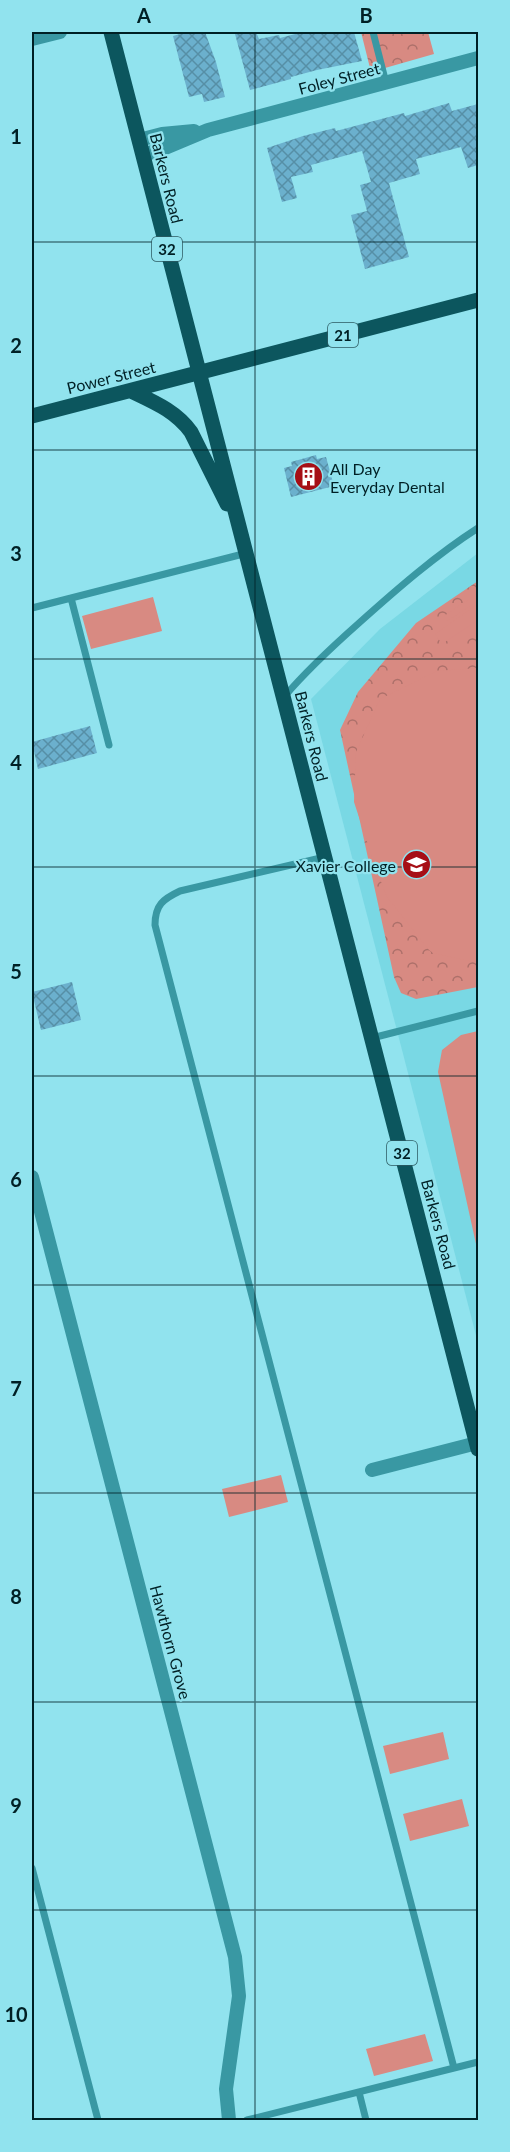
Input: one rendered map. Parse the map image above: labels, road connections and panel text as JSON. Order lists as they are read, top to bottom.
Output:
{
  "streets": {
    "main road": [
      "Barkers Road",
      "32",
      "21",
      "Power Street"
    ],
    "street": ["Foley Street", "Hawthorn Grove"]
  },
  "crossings": [
    ["Foley Street", "Barkers Road"],
    ["Barkers Road", "21"],
    ["Barkers Road", "Power Street"],
    ["21", "Power Street"]
  ],
  "places": {
    "building": ["All Day Everyday Dental"],
    "school or university": ["Xavier College"]
  },
  "grid": {
    "columns": ["A", "B"],
    "rows": [
      "1",
      "2",
      "3",
      "4",
      "5",
      "6",
      "7",
      "8",
      "9",
      "10"
    ]
  }
}
